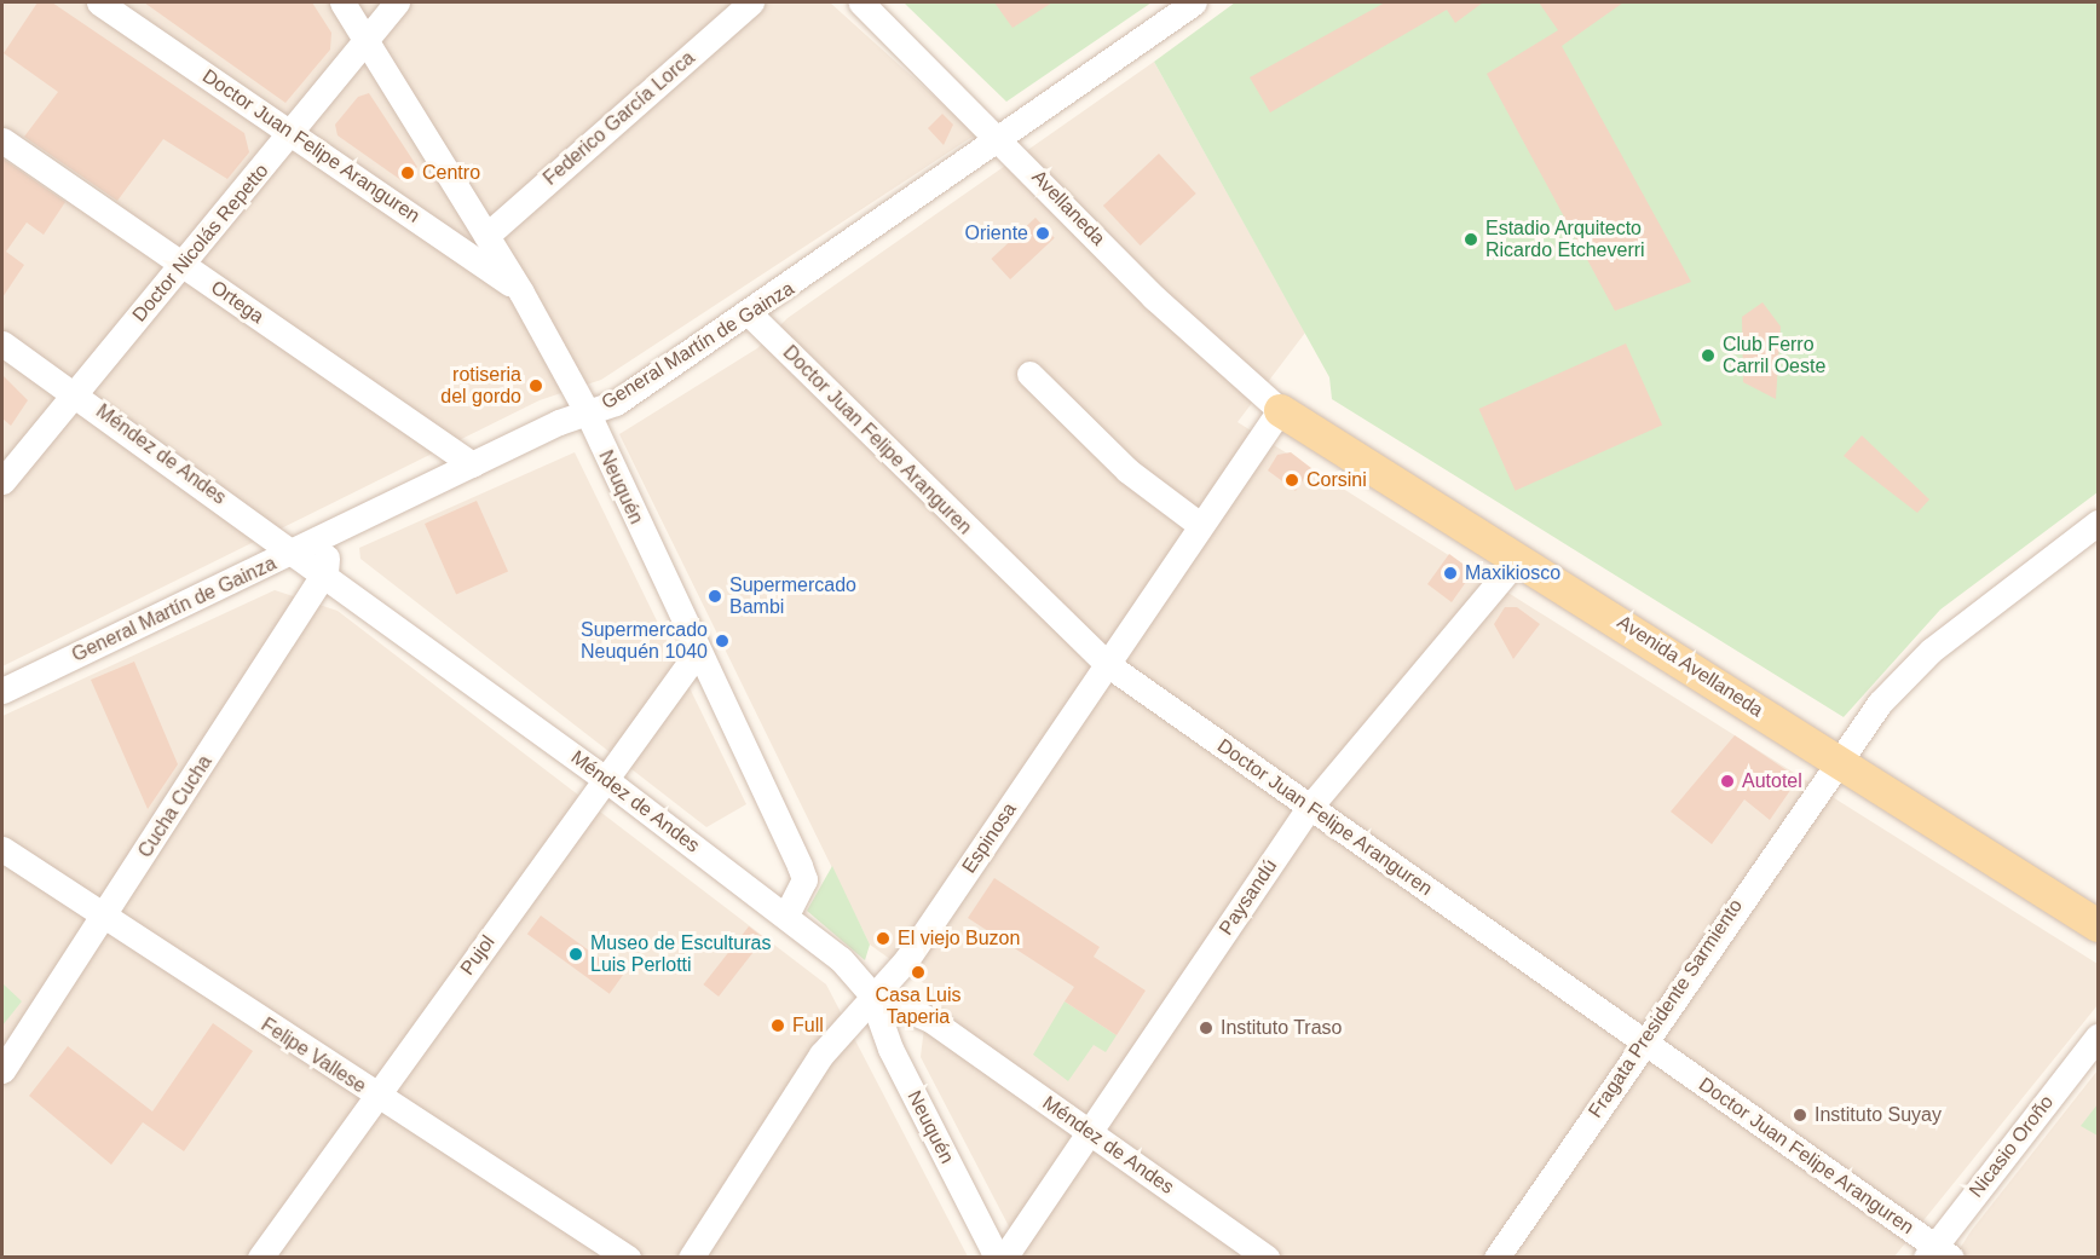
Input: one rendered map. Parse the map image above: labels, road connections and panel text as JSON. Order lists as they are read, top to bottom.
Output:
{
  "streets": {
    "main road": ["Avenida Avellaneda"],
    "street": [
      "Federico García Lorca",
      "Doctor Juan Felipe Aranguren",
      "Avellaneda",
      "Doctor Nicolás Repetto",
      "Ortega",
      "General Martín de Gainza",
      "Méndez de Andes",
      "Neuquén",
      "Cucha Cucha",
      "Espinosa",
      "Paysandú",
      "Pujol",
      "Fragata Presidente Sarmiento",
      "Felipe Vallese",
      "Nicasio Oroño"
    ]
  },
  "crossings": [
    ["Federico García Lorca", "Neuquén"],
    ["Doctor Juan Felipe Aranguren", "Doctor Nicolás Repetto"],
    ["Doctor Juan Felipe Aranguren", "General Martín de Gainza"],
    ["Doctor Juan Felipe Aranguren", "Neuquén"],
    ["Doctor Juan Felipe Aranguren", "Espinosa"],
    ["Doctor Juan Felipe Aranguren", "Paysandú"],
    ["Doctor Juan Felipe Aranguren", "Fragata Presidente Sarmiento"],
    ["Doctor Juan Felipe Aranguren", "Nicasio Oroño"],
    ["Avellaneda", "General Martín de Gainza"],
    ["Avellaneda", "Avenida Avellaneda"],
    ["Avellaneda", "Espinosa"],
    ["Doctor Nicolás Repetto", "Ortega"],
    ["Doctor Nicolás Repetto", "Méndez de Andes"],
    ["Doctor Nicolás Repetto", "Neuquén"],
    ["Ortega", "General Martín de Gainza"],
    ["General Martín de Gainza", "Méndez de Andes"],
    ["General Martín de Gainza", "Neuquén"],
    ["General Martín de Gainza", "Cucha Cucha"],
    ["Méndez de Andes", "Neuquén"],
    ["Méndez de Andes", "Cucha Cucha"],
    ["Méndez de Andes", "Espinosa"],
    ["Méndez de Andes", "Paysandú"],
    ["Méndez de Andes", "Pujol"],
    ["Neuquén", "Espinosa"],
    ["Neuquén", "Pujol"],
    ["Avenida Avellaneda", "Espinosa"],
    ["Avenida Avellaneda", "Paysandú"],
    ["Avenida Avellaneda", "Fragata Presidente Sarmiento"],
    ["Cucha Cucha", "Felipe Vallese"],
    ["Pujol", "Felipe Vallese"]
  ],
  "places": [
    "Centro",
    "Oriente",
    "Estadio Arquitecto Ricardo Etcheverri",
    "Club Ferro Carril Oeste",
    "rotiseria del gordo",
    "Corsini",
    "Maxikiosco",
    "Supermercado Bambi",
    "Supermercado Neuquén 1040",
    "Autotel",
    "El viejo Buzon",
    "Museo de Esculturas Luis Perlotti",
    "Casa Luis Taperia",
    "Full",
    "Instituto Traso",
    "Instituto Suyay"
  ]
}
